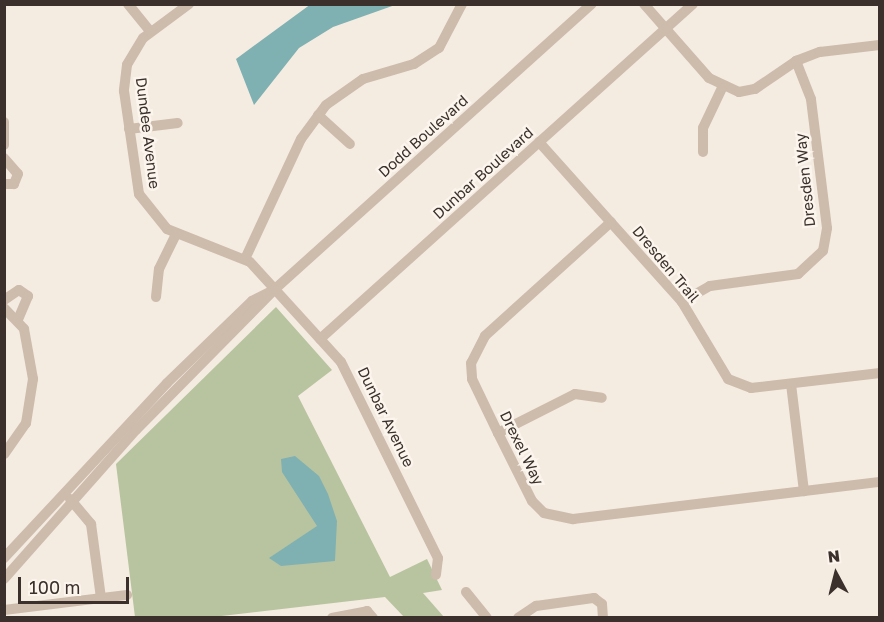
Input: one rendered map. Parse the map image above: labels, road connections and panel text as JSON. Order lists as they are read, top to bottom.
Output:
{
  "streets": {
    "street": [
      "Dundee Avenue",
      "Dodd Boulevard",
      "Dunbar Boulevard",
      "Dresden Way",
      "Dresden Trail",
      "Dunbar Avenue",
      "Drexel Way"
    ]
  },
  "crossings": [
    ["Dundee Avenue", "Dodd Boulevard"],
    ["Dundee Avenue", "Dunbar Avenue"],
    ["Dodd Boulevard", "Dunbar Avenue"],
    ["Dunbar Boulevard", "Dresden Trail"],
    ["Dunbar Boulevard", "Dunbar Avenue"],
    ["Dresden Way", "Dresden Trail"],
    ["Dresden Trail", "Drexel Way"]
  ],
  "scale_bar": "100 m",
  "north": "top"
}
